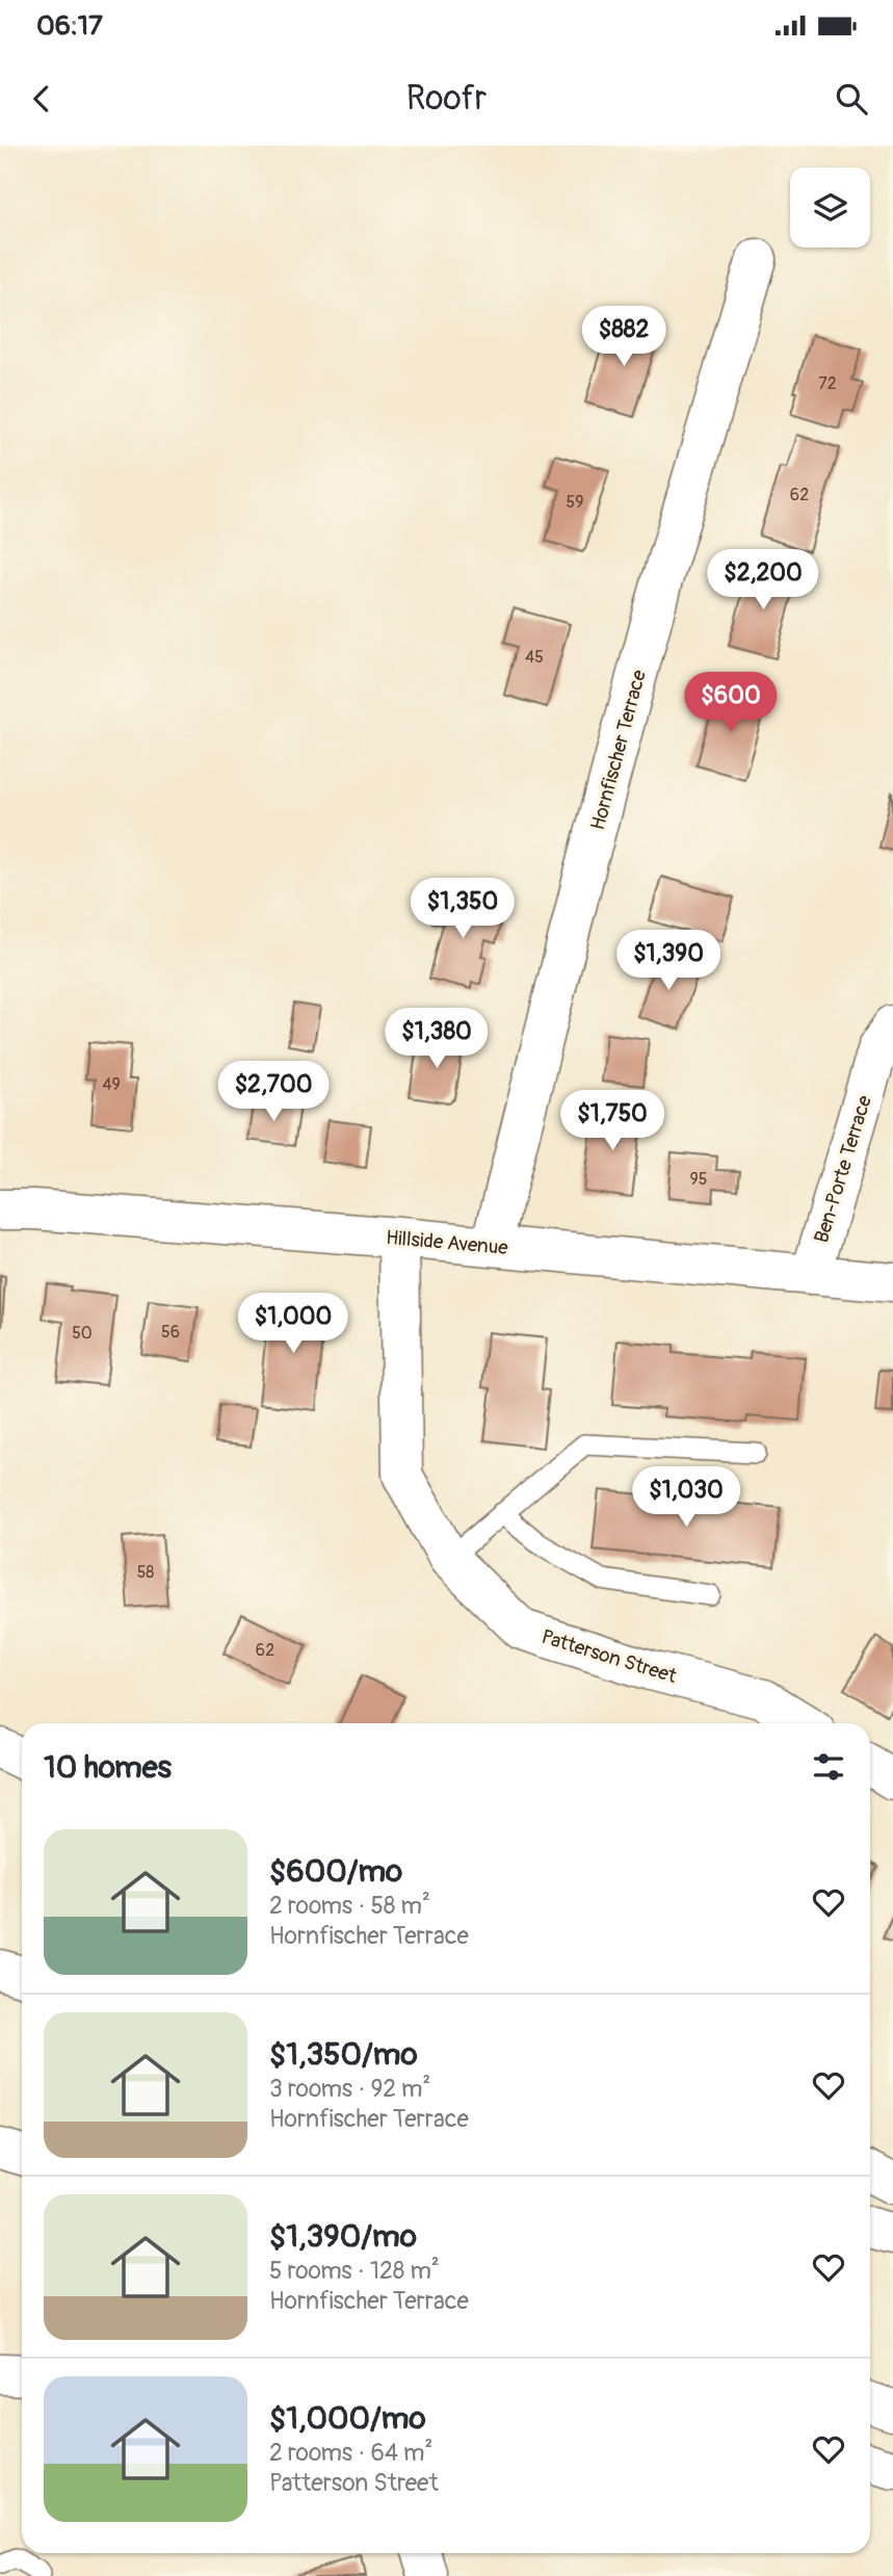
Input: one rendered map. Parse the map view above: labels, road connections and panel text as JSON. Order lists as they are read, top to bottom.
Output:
{
  "streets": {
    "main road": [
      "Hornfischer Terrace",
      "Ben-Porte Terrace",
      "Hillside Avenue",
      "Patterson Street"
    ]
  },
  "crossings": [
    ["Hornfischer Terrace", "Hillside Avenue"],
    ["Ben-Porte Terrace", "Hillside Avenue"],
    ["Hillside Avenue", "Patterson Street"]
  ],
  "house_numbers": [
    "72",
    "62",
    "59",
    "45",
    "49",
    "95",
    "56",
    "50",
    "58",
    "62"
  ],
  "page": {
    "status": "06:17",
    "header": "Roofr",
    "price": [
      "$882",
      "$2,200",
      "$600",
      "$1,350",
      "$1,390",
      "$1,380",
      "$2,700",
      "$1,750",
      "$1,000",
      "$1,030"
    ],
    "heading": "10 homes",
    "list": [
      {
        "name": "$600/mo",
        "note": "2 rooms · 58 m² · Hornfischer Terrace"
      },
      {
        "name": "$1,350/mo",
        "note": "3 rooms · 92 m² · Hornfischer Terrace"
      },
      {
        "name": "$1,390/mo",
        "note": "5 rooms · 128 m² · Hornfischer Terrace"
      },
      {
        "name": "$1,000/mo",
        "note": "2 rooms · 64 m² · Patterson Street"
      }
    ]
  }
}
